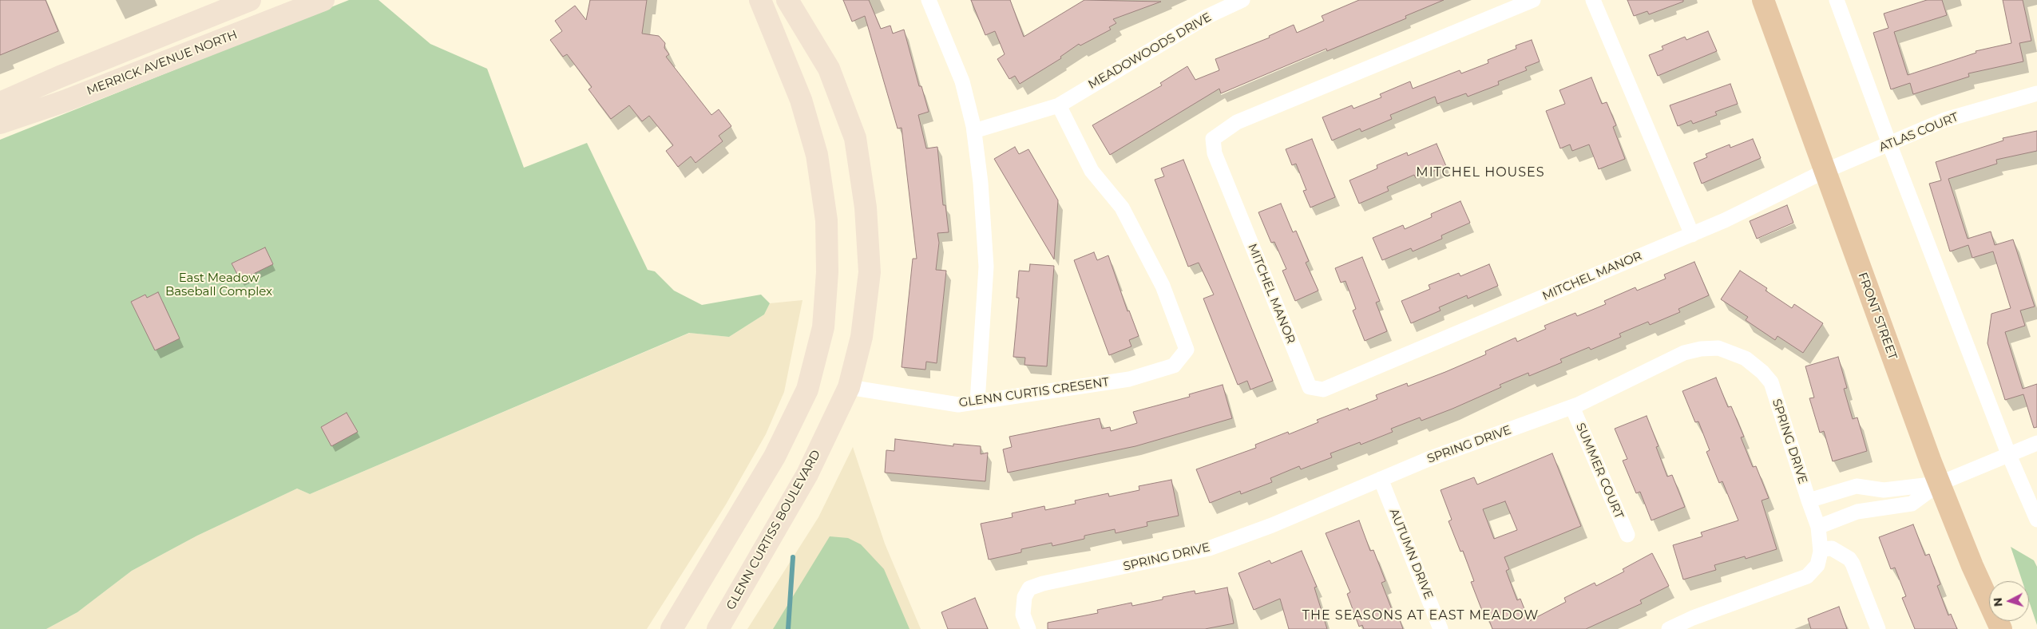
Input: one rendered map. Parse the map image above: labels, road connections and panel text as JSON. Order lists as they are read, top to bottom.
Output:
{
  "streets": {
    "main road": ["MERRICK AVENUE NORTH", "FRONT STREET", "GLENN CURTISS BOULEVARD"],
    "street": [
      "MEADOWOODS DRIVE",
      "ATLAS COURT",
      "MITCHEL MANOR",
      "GLENN CURTIS CRESENT",
      "SPRING DRIVE",
      "SUMMER COURT",
      "AUTUMN DRIVE"
    ]
  },
  "crossings": [
    ["MEADOWOODS DRIVE", "GLENN CURTIS CRESENT"],
    ["ATLAS COURT", "MITCHEL MANOR"],
    ["ATLAS COURT", "FRONT STREET"],
    ["MITCHEL MANOR", "FRONT STREET"],
    ["GLENN CURTIS CRESENT", "GLENN CURTISS BOULEVARD"],
    ["SPRING DRIVE", "SUMMER COURT"],
    ["SPRING DRIVE", "AUTUMN DRIVE"]
  ],
  "districts": ["MITCHEL HOUSES", "THE SEASONS AT EAST MEADOW"],
  "parks": ["East Meadow Baseball Complex"],
  "north": "left"
}
